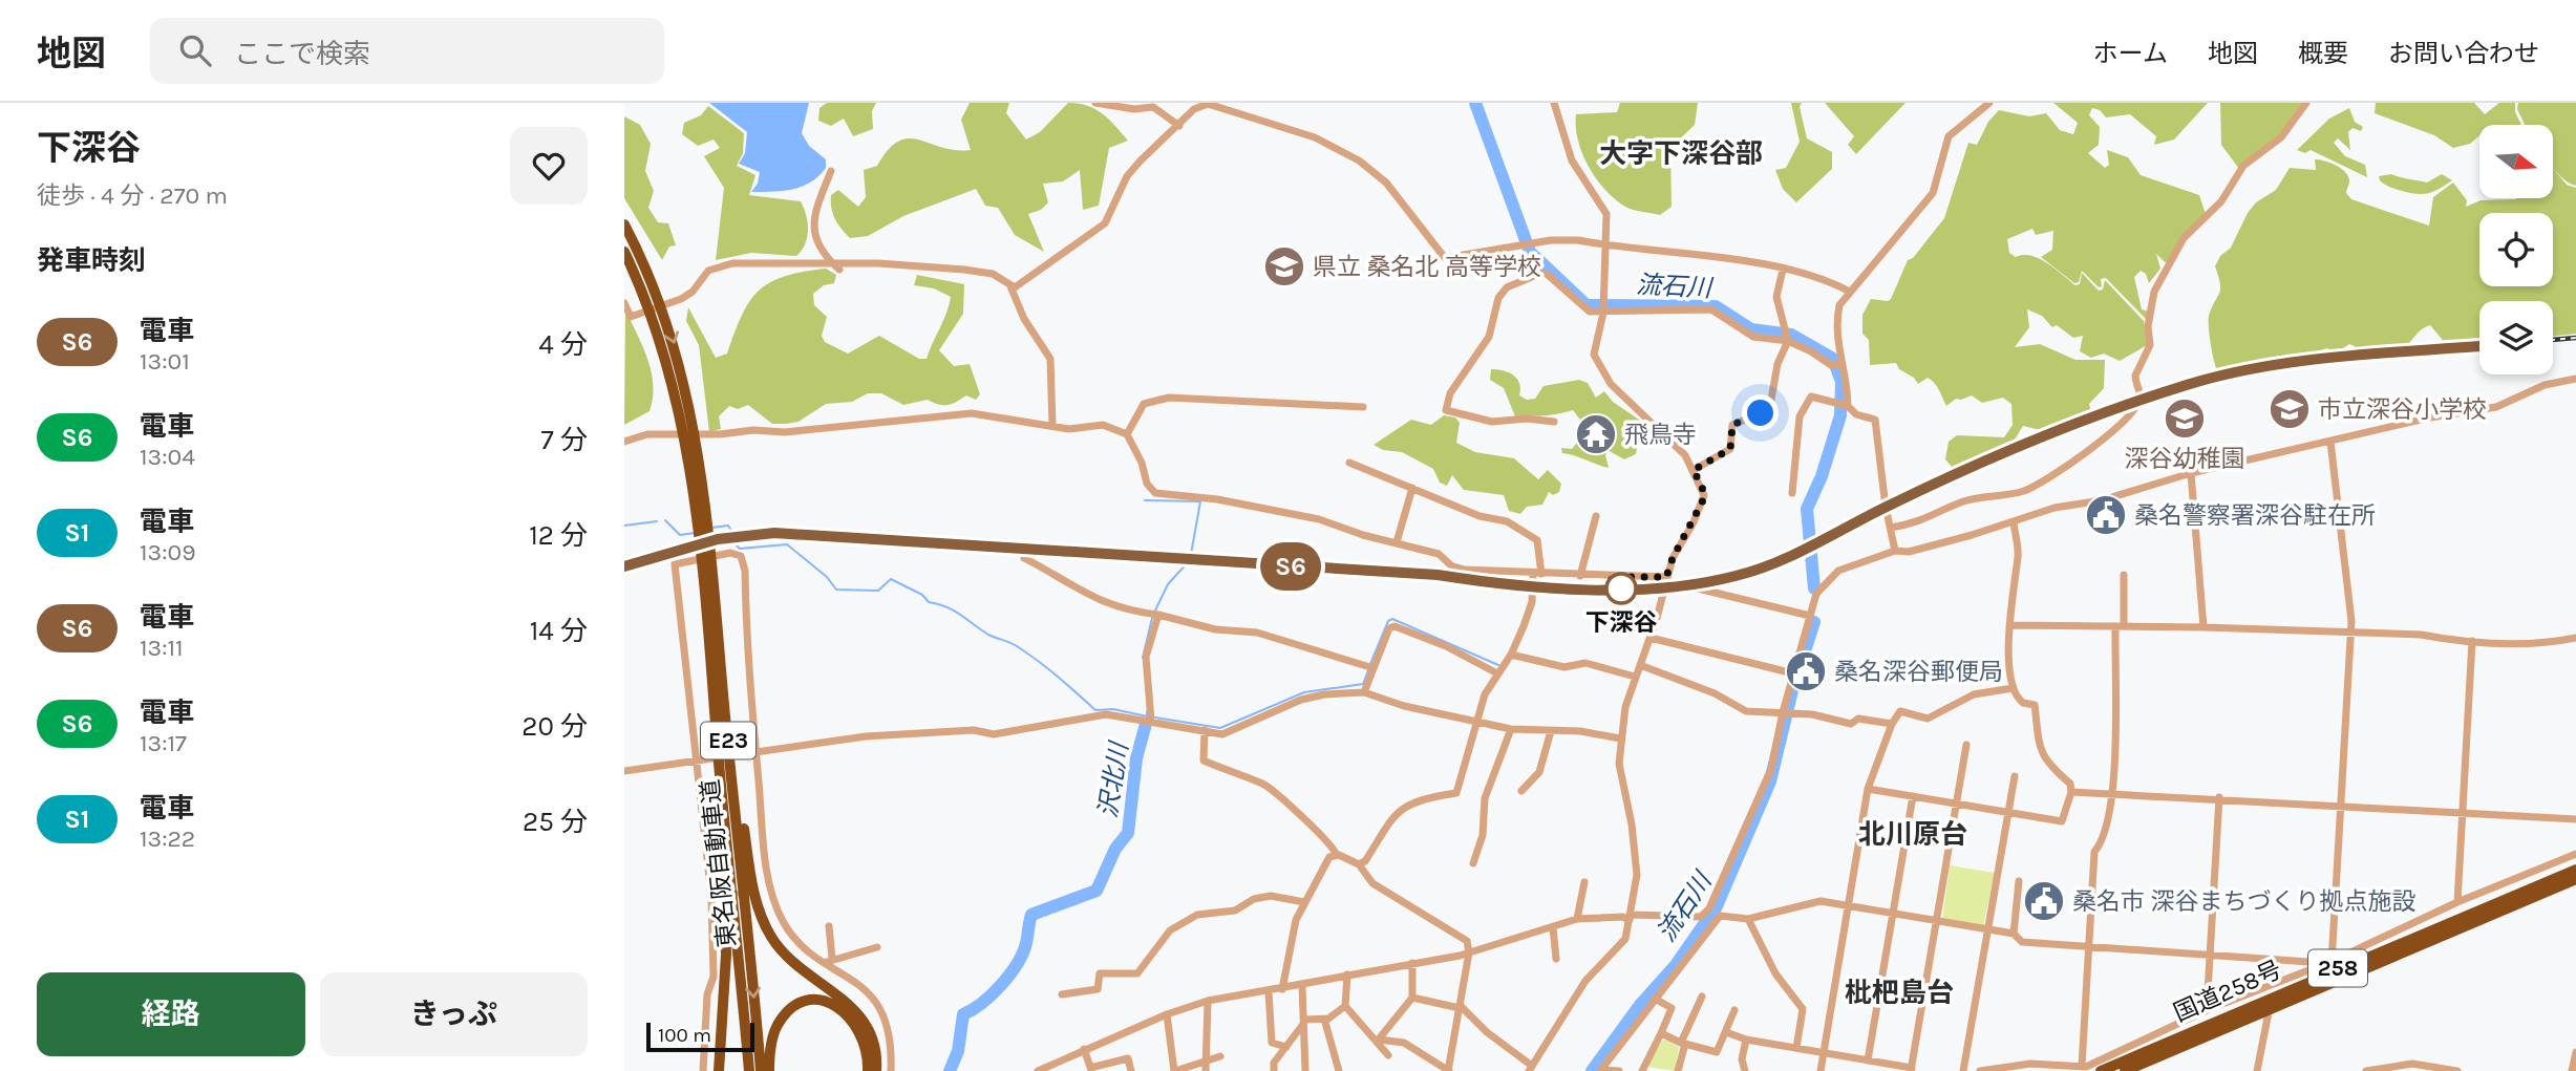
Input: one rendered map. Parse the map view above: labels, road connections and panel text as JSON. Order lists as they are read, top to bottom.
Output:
{
  "streets": {
    "highway": [
      "E23",
      "東名阪自動車道",
      "258",
      "国道258号"
    ]
  },
  "districts": ["大字下深谷部", "北川原台", "枇杷島台"],
  "water": ["流石川", "沢北川"],
  "places": {
    "school or university": ["県立 桑名北 高等学校", "市立深谷小学校", "深谷幼稚園"],
    "temple": ["飛鳥寺"],
    "public building": ["桑名警察署深谷駐在所", "桑名深谷郵便局", "桑名市 深谷まちづくり拠点施設"],
    "other": ["下深谷"]
  },
  "scale_bar": "100 m",
  "north": "right",
  "page": {
    "header": "地図",
    "search": "ここで検索",
    "nav": [
      "ホーム",
      "地図",
      "概要",
      "お問い合わせ"
    ],
    "heading": [
      ["下深谷", "徒歩 · 4 分 · 270 m"],
      "発車時刻"
    ],
    "on_map": "S6",
    "list": [
      {
        "mark": "S6",
        "name": "電車",
        "note": "13:01",
        "value": "4 分"
      },
      {
        "mark": "S6",
        "name": "電車",
        "note": "13:04",
        "value": "7 分"
      },
      {
        "mark": "S1",
        "name": "電車",
        "note": "13:09",
        "value": "12 分"
      },
      {
        "mark": "S6",
        "name": "電車",
        "note": "13:11",
        "value": "14 分"
      },
      {
        "mark": "S6",
        "name": "電車",
        "note": "13:17",
        "value": "20 分"
      },
      {
        "mark": "S1",
        "name": "電車",
        "note": "13:22",
        "value": "25 分"
      }
    ],
    "buttons": ["経路", "きっぷ"],
    "scale": "100 m"
  }
}
